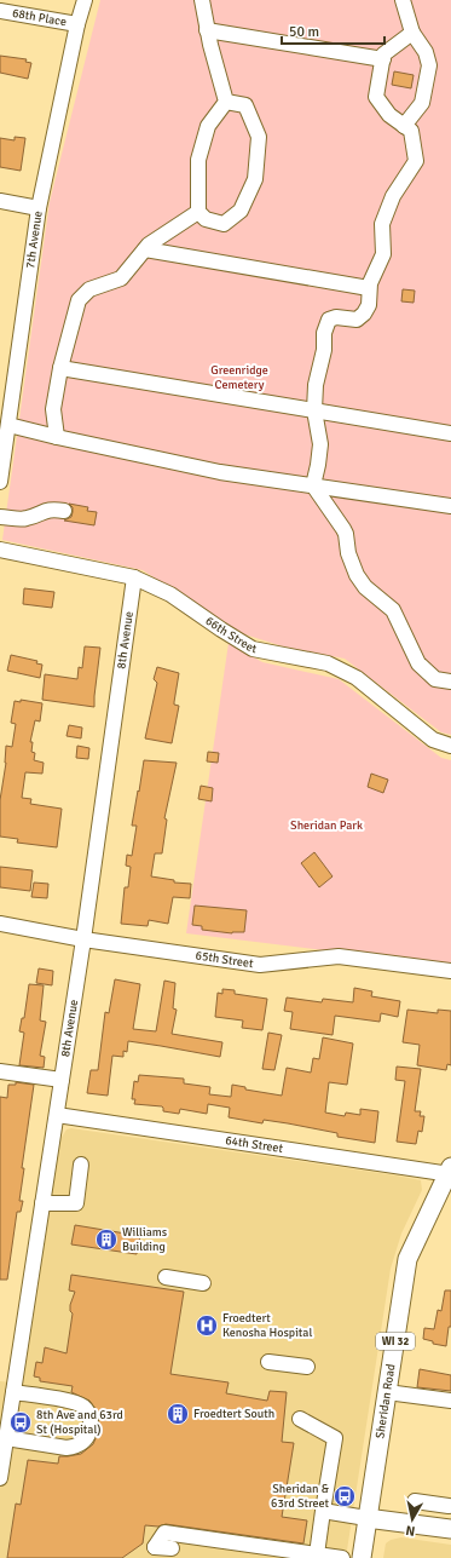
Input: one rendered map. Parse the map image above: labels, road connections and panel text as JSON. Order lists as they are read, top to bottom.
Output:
{
  "streets": {
    "main road": ["WI 32", "Sheridan Road"],
    "street": [
      "68th Place",
      "7th Avenue",
      "66th Street",
      "8th Avenue",
      "65th Street",
      "64th Street"
    ]
  },
  "crossings": [
    ["68th Place", "7th Avenue"],
    ["66th Street", "8th Avenue"],
    ["8th Avenue", "65th Street"],
    ["8th Avenue", "64th Street"],
    ["64th Street", "Sheridan Road"]
  ],
  "parks": ["Greenridge Cemetery", "Sheridan Park"],
  "places": {
    "building": ["Williams Building", "Froedtert South"],
    "hospital": ["Froedtert Kenosha Hospital"],
    "bus stop": ["8th Ave and 63rd St (Hospital)", "Sheridan & 63rd Street"]
  },
  "scale_bar": "50 m",
  "north": "bottom"
}
